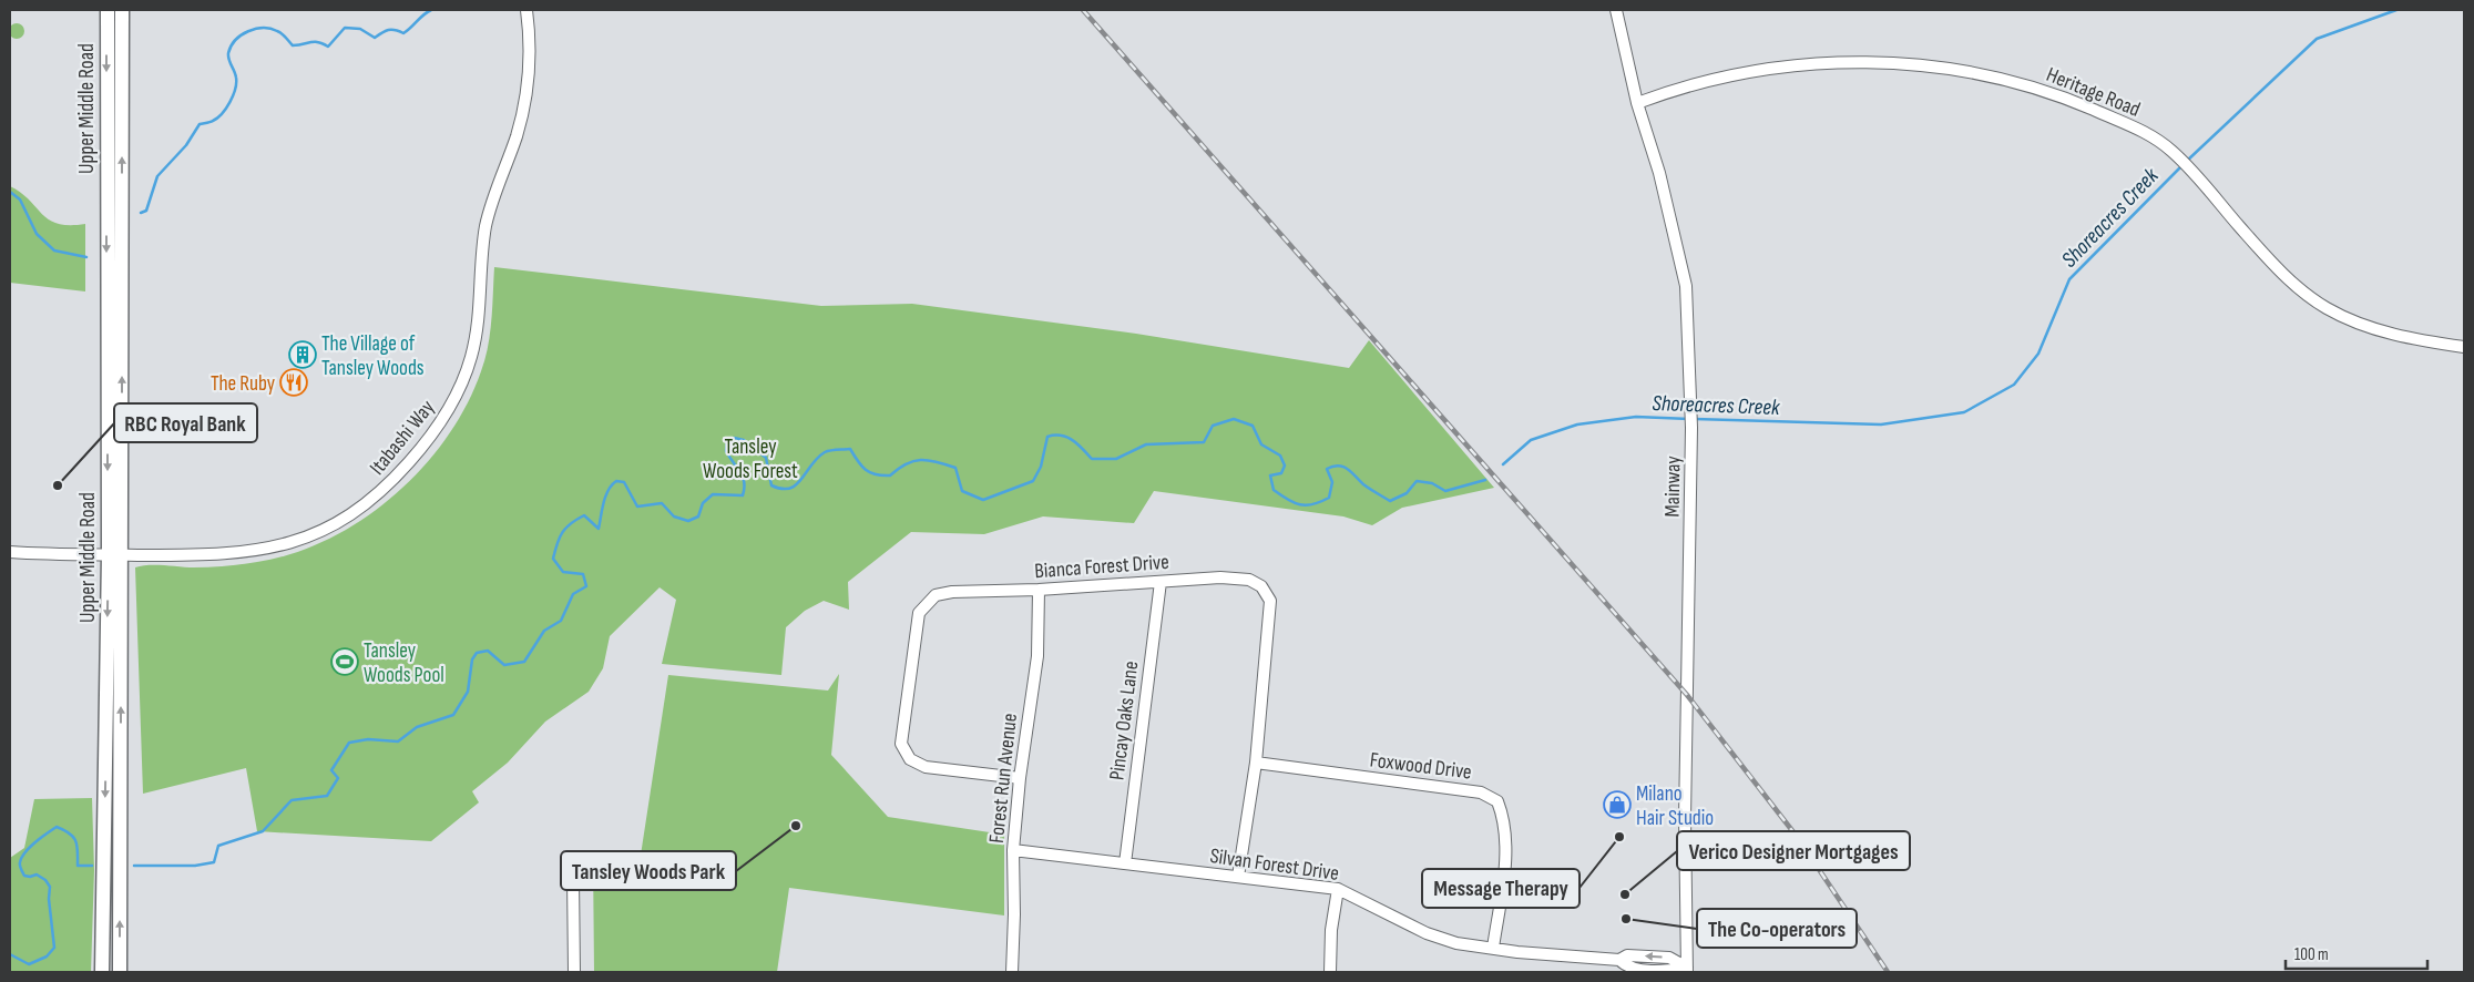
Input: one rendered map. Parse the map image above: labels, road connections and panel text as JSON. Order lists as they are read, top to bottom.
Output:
{
  "streets": {
    "main road": ["Upper Middle Road"],
    "street": [
      "Heritage Road",
      "Itabashi Way",
      "Mainway",
      "Bianca Forest Drive",
      "Pincay Oaks Lane",
      "Foxwood Drive",
      "Forest Run Avenue",
      "Silvan Forest Drive"
    ]
  },
  "crossings": [
    ["Heritage Road", "Mainway"],
    ["Upper Middle Road", "Itabashi Way"],
    ["Mainway", "Silvan Forest Drive"],
    ["Bianca Forest Drive", "Pincay Oaks Lane"],
    ["Bianca Forest Drive", "Foxwood Drive"],
    ["Bianca Forest Drive", "Forest Run Avenue"],
    ["Bianca Forest Drive", "Silvan Forest Drive"],
    ["Pincay Oaks Lane", "Silvan Forest Drive"],
    ["Foxwood Drive", "Silvan Forest Drive"],
    ["Forest Run Avenue", "Silvan Forest Drive"]
  ],
  "water": ["Shoreacres Creek"],
  "parks": ["Tansley Woods Forest"],
  "places": {
    "building": ["The Village of Tansley Woods"],
    "restaurant": ["The Ruby"],
    "other": [
      "RBC Royal Bank",
      "Tansley Woods Park",
      "Message Therapy",
      "Verico Designer Mortgages",
      "The Co-operators"
    ],
    "sports": ["Tansley Woods Pool"],
    "shop": ["Milano Hair Studio"]
  },
  "scale_bar": "100 m"
}
